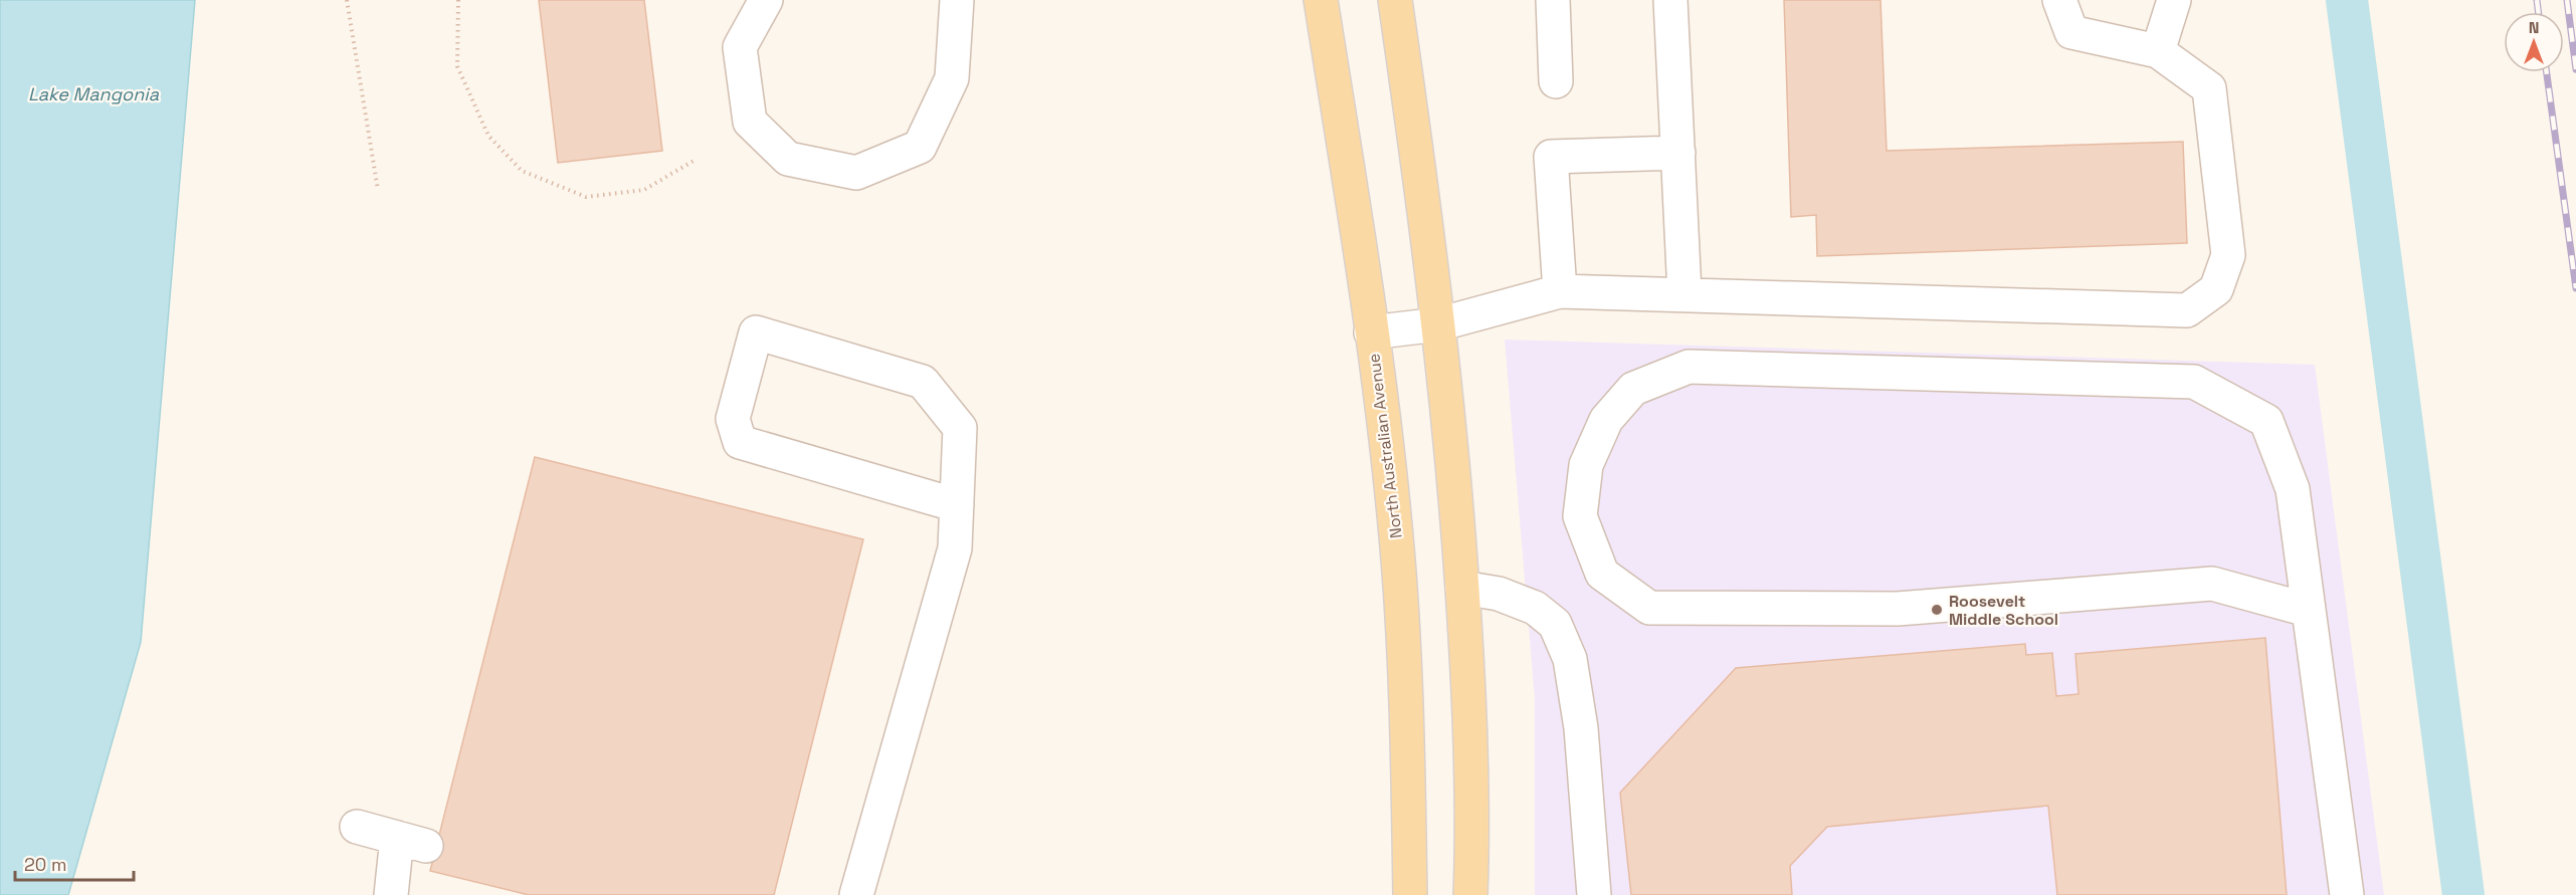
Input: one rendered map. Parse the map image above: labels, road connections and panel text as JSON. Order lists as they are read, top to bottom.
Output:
{
  "streets": {
    "main road": ["North Australian Avenue"]
  },
  "water": ["Lake Mangonia"],
  "places": ["Roosevelt Middle School"],
  "scale_bar": "20 m",
  "north": "top"
}
